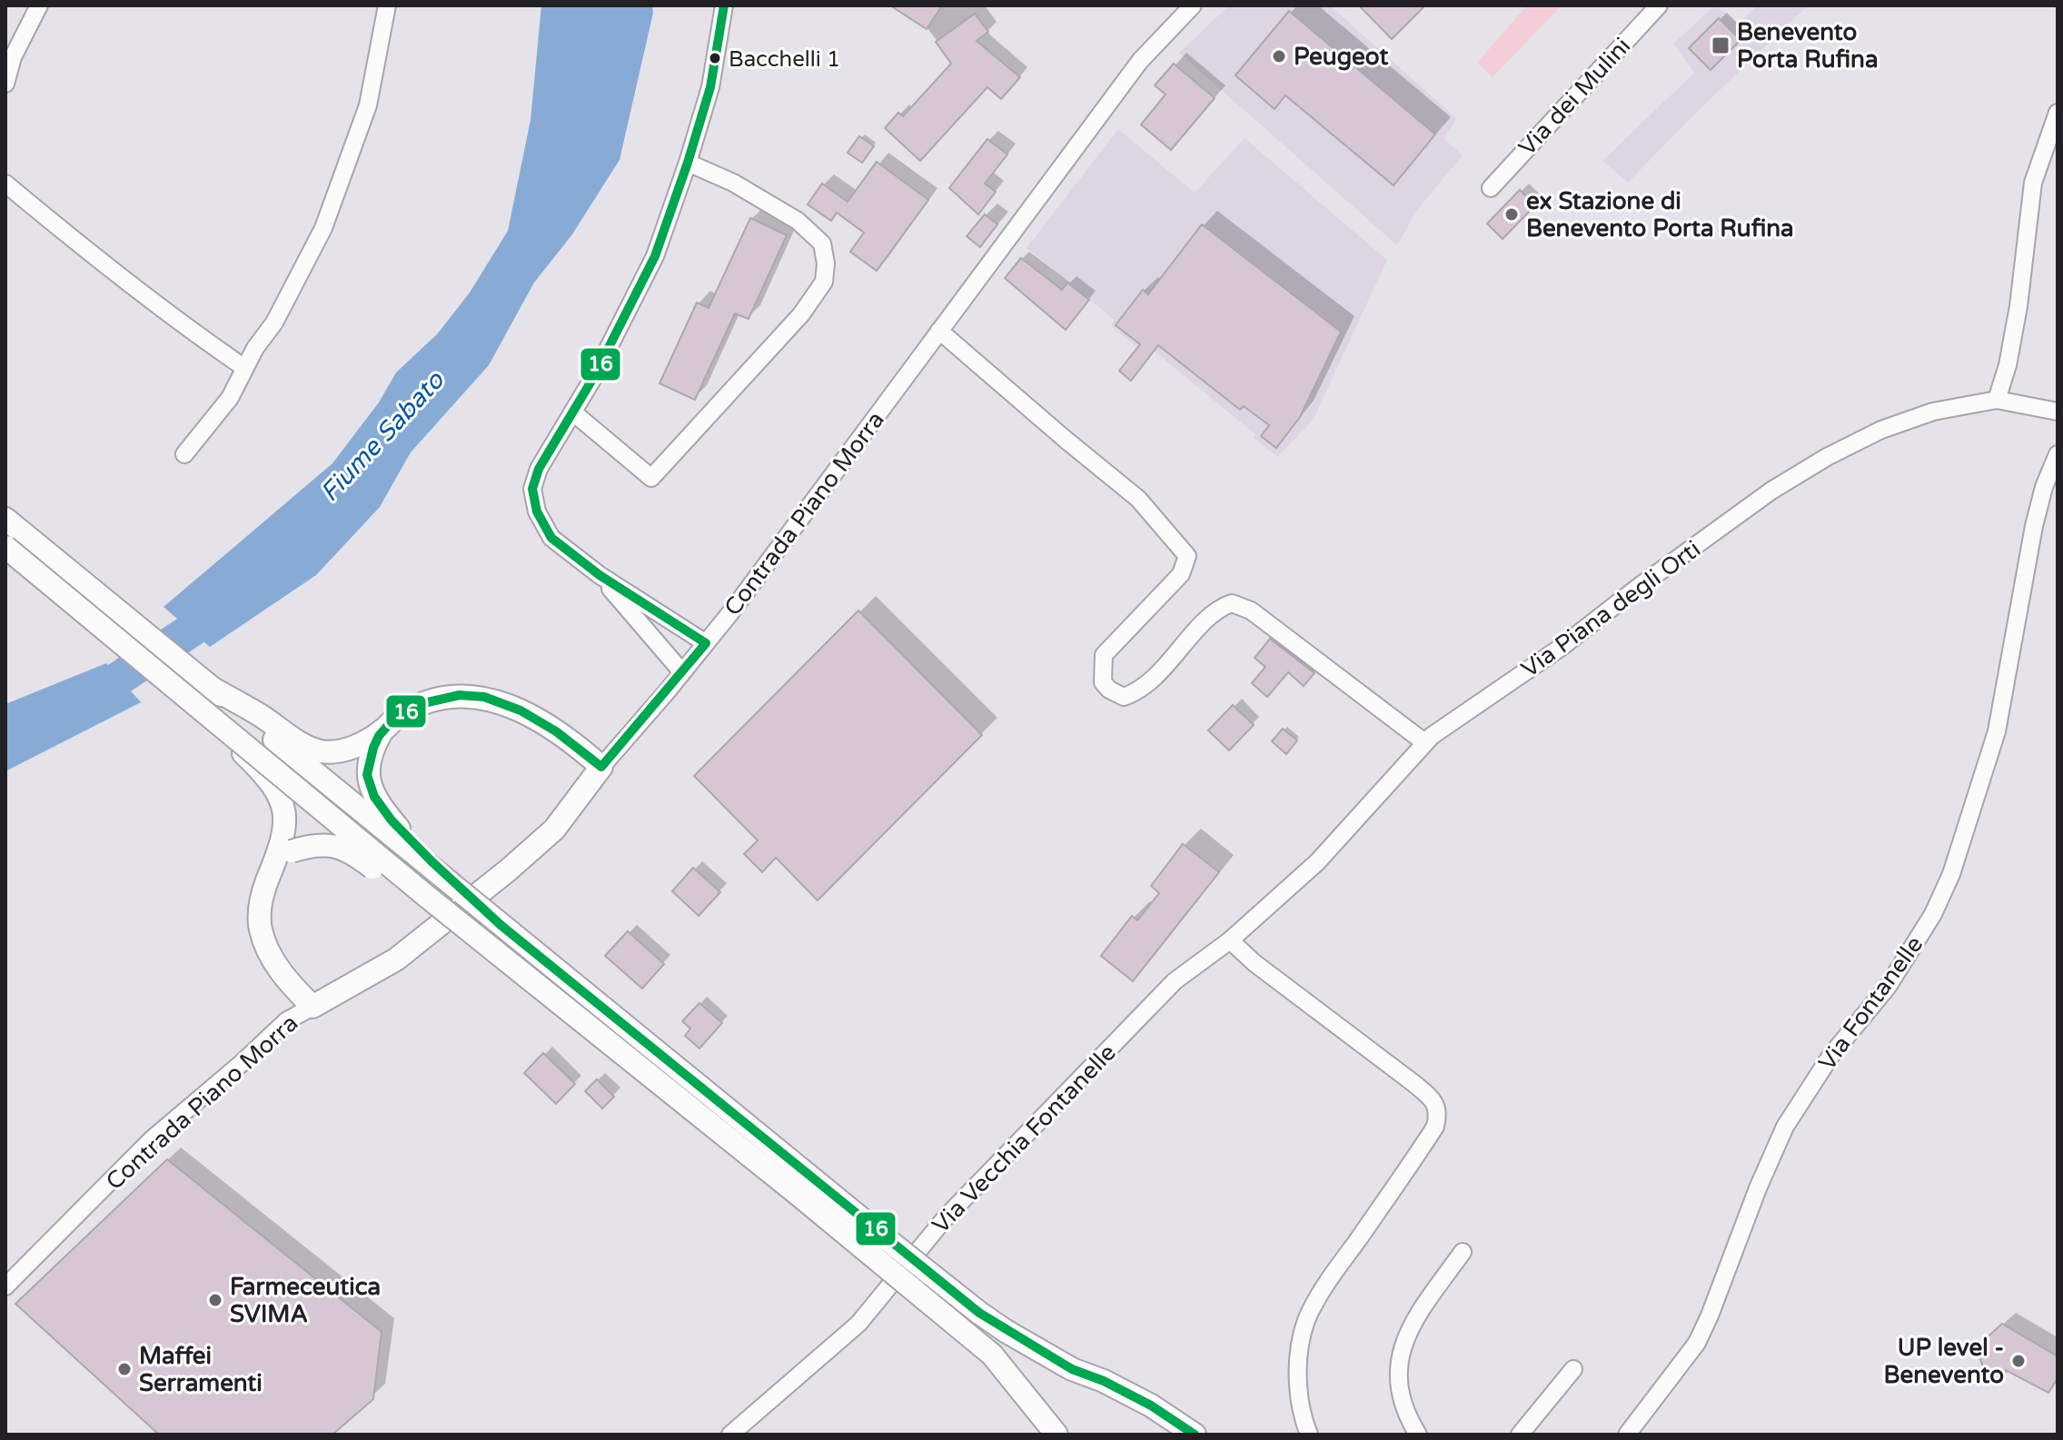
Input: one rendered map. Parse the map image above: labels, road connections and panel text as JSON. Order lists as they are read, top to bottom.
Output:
{
  "streets": {
    "main road": ["Contrada Piano Morra"],
    "street": [
      "Via dei Mulini",
      "Via Piana degli Orti",
      "Via Fontanelle",
      "Via Vecchia Fontanelle"
    ]
  },
  "crossings": [
    ["Via Piana degli Orti", "Via Vecchia Fontanelle"]
  ],
  "water": ["Fiume Sabato"],
  "places": {
    "transit": ["Benevento Porta Rufina"],
    "other": [
      "Peugeot",
      "Bacchelli 1",
      "ex Stazione di Benevento Porta Rufina",
      "Farmeceutica SVIMA",
      "UP level - Benevento",
      "Maffei Serramenti"
    ]
  },
  "lines": ["transit line 16"]
}
